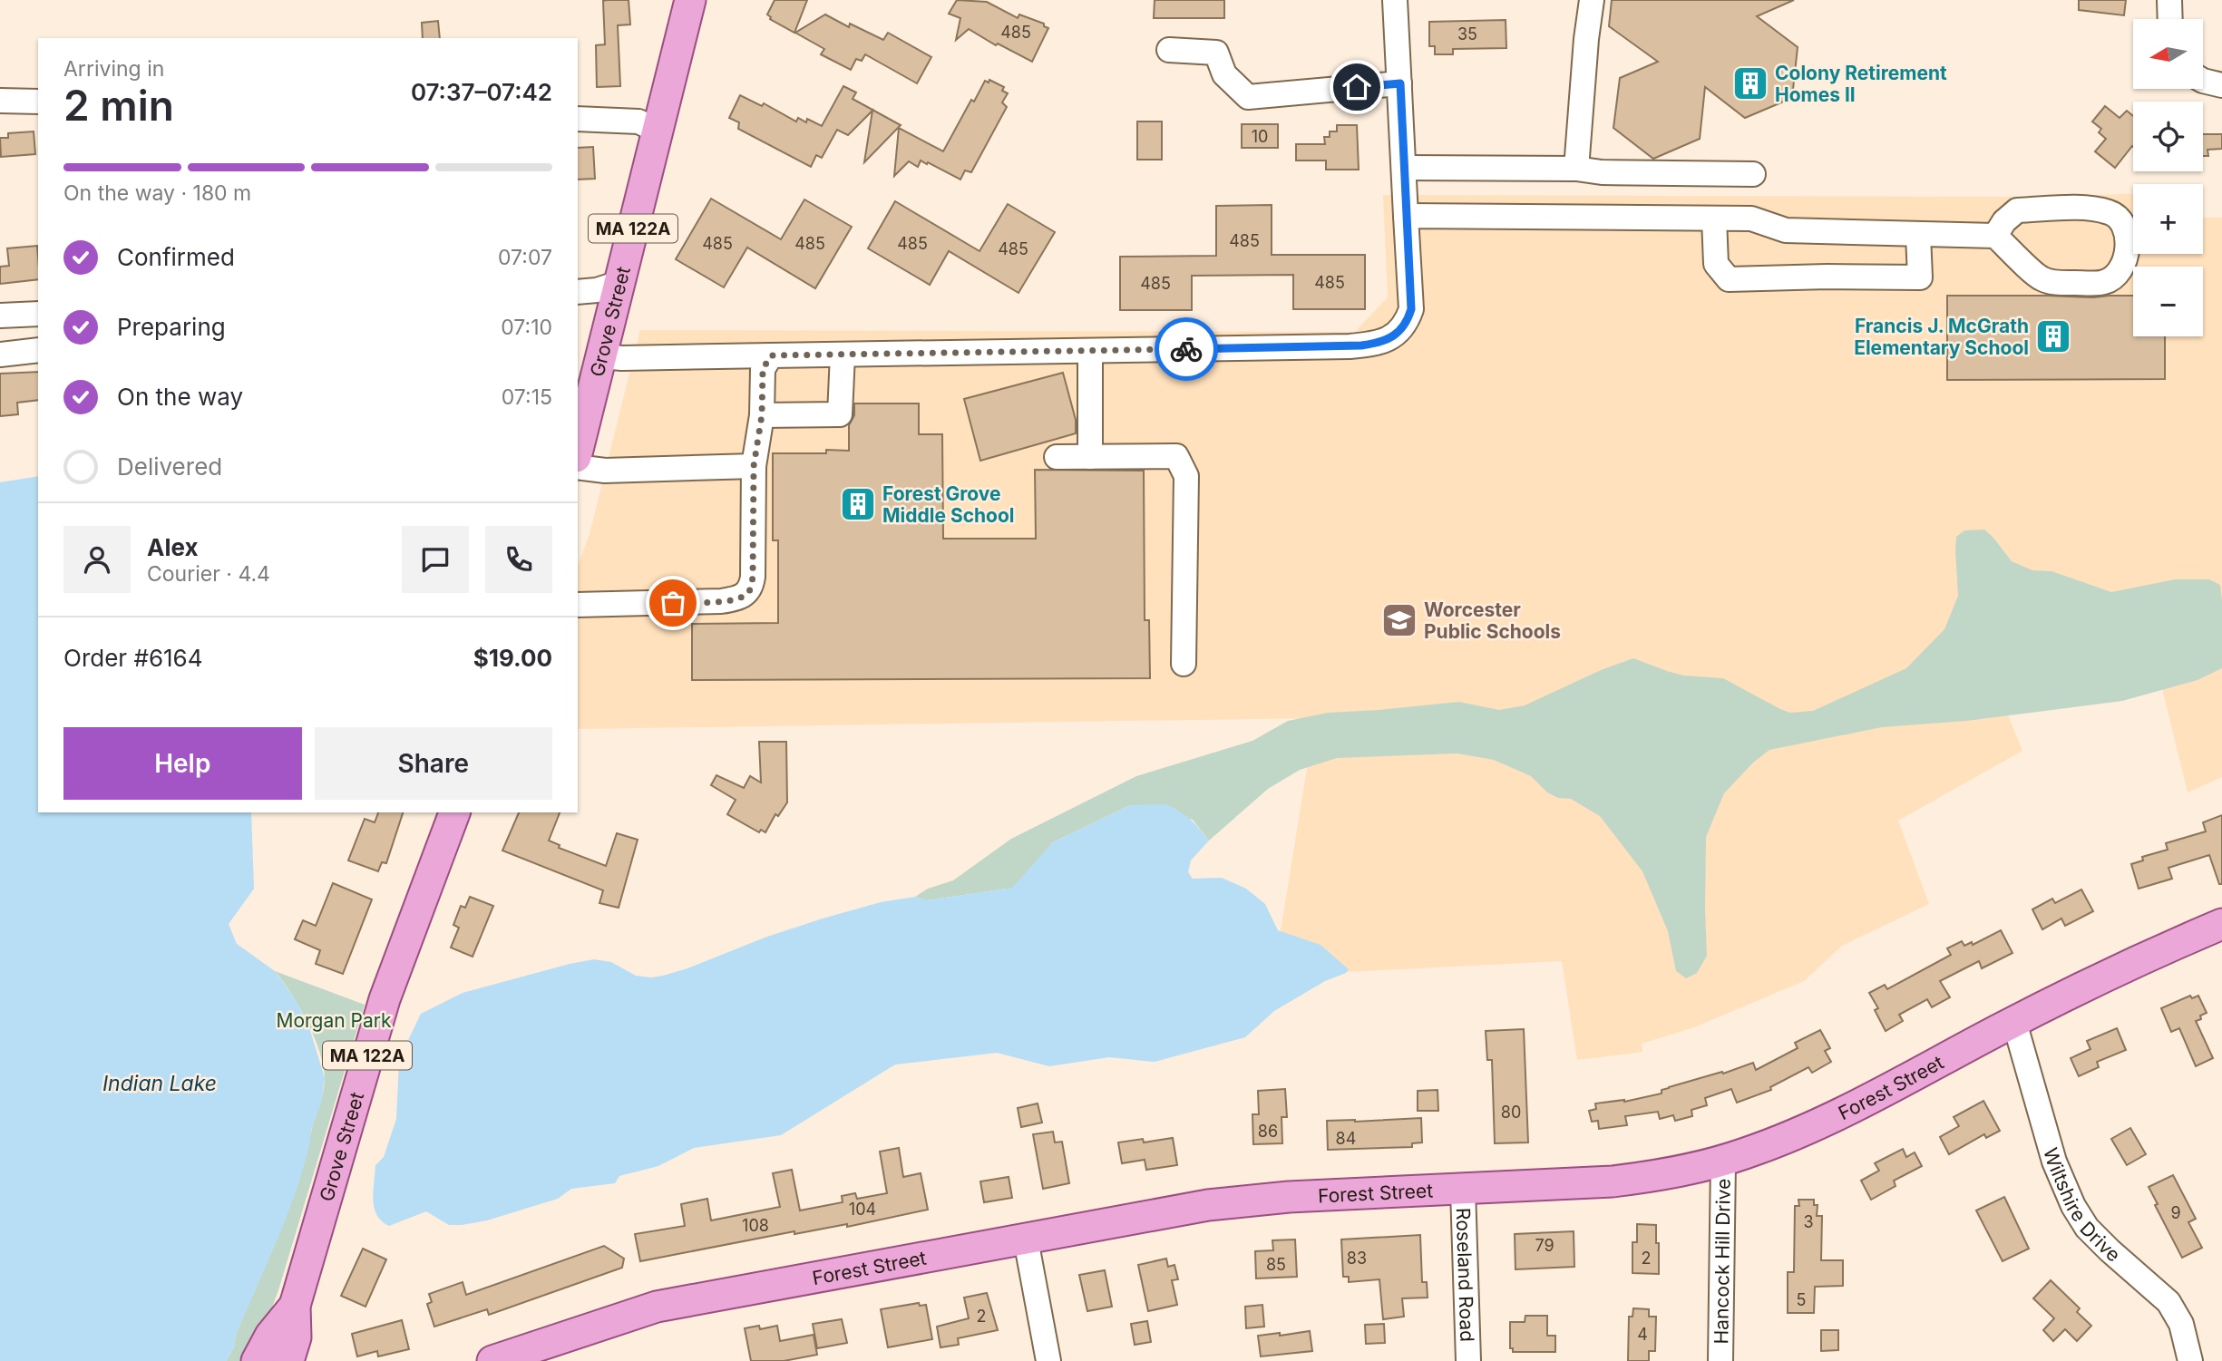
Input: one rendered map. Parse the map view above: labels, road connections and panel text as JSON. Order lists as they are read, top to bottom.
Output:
{
  "streets": {
    "main road": ["MA 122A", "Grove Street", "Forest Street"],
    "street": ["Wiltshire Drive", "Hancock Hill Drive", "Roseland Road"]
  },
  "crossings": [
    ["Forest Street", "Wiltshire Drive"],
    ["Forest Street", "Hancock Hill Drive"],
    ["Forest Street", "Roseland Road"]
  ],
  "water": ["Indian Lake"],
  "parks": ["Morgan Park"],
  "places": {
    "building": ["Colony Retirement Homes II", "Francis J. McGrath Elementary School", "Forest Grove Middle School"],
    "school or university": ["Worcester Public Schools"]
  },
  "house_numbers": [
    "485",
    "35",
    "10",
    "485",
    "485",
    "485",
    "485",
    "485",
    "485",
    "485",
    "80",
    "86",
    "84",
    "104",
    "9",
    "3",
    "108",
    "79",
    "83",
    "2",
    "85",
    "5",
    "2",
    "4"
  ],
  "north": "left",
  "page": {
    "map_buttons": ["+", "−"],
    "heading": ["2 min", "Arriving in", "07:37–07:42"],
    "panel": [
      "Alex",
      "Courier · 4.4",
      "Order #6164",
      "$19.00"
    ],
    "bar": "On the way · 180 m",
    "list": [
      ["Confirmed", "07:07"],
      ["Preparing", "07:10"],
      ["On the way", "07:15"],
      "Delivered"
    ],
    "buttons": ["Help", "Share"]
  }
}
